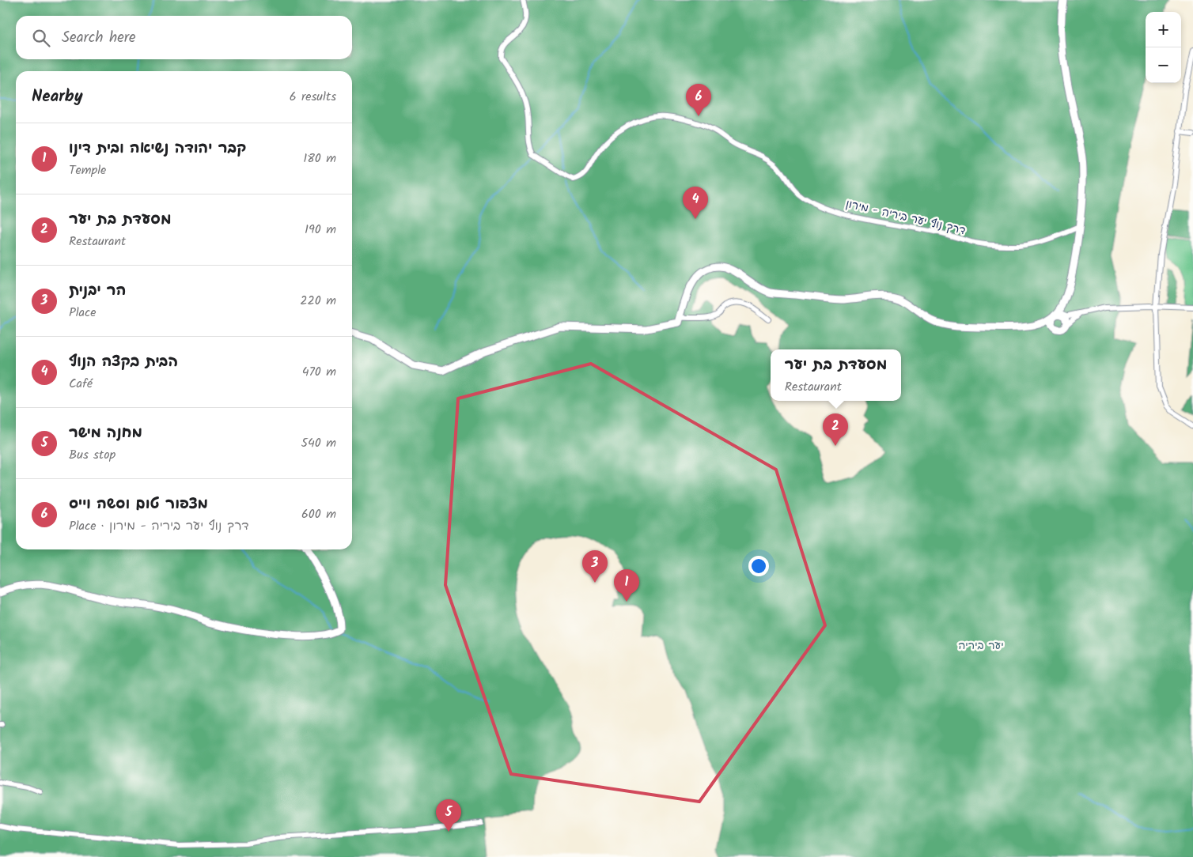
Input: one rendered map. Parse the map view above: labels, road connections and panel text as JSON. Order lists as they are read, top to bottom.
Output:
{
  "streets": {
    "street": ["דרך נוף יער ביריה - מירון"]
  },
  "parks": ["יער ביריה"],
  "page": {
    "map_buttons": ["+", "−"],
    "search": "Search here",
    "heading": ["Nearby", "6 results"],
    "pins": [
      "6",
      "4",
      "2",
      "3",
      "1",
      "5"
    ],
    "list": [
      {
        "mark": "1",
        "name": "קבר יהודה נשיאה ובית דינו",
        "note": "Temple",
        "value": "180 m"
      },
      {
        "mark": "2",
        "name": "מסעדת בת יער",
        "note": "Restaurant",
        "value": "190 m"
      },
      {
        "mark": "3",
        "name": "הר יבנית",
        "note": "Place",
        "value": "220 m"
      },
      {
        "mark": "4",
        "name": "הבית בקצה הנוף",
        "note": "Café",
        "value": "470 m"
      },
      {
        "mark": "5",
        "name": "מחנה מישר",
        "note": "Bus stop",
        "value": "540 m"
      },
      {
        "mark": "6",
        "name": "מצפור טום וסשה וייס",
        "note": "Place · דרך נוף יער ביריה - מירון",
        "value": "600 m"
      }
    ],
    "popup": ["מסעדת בת יער", "Restaurant"]
  }
}
